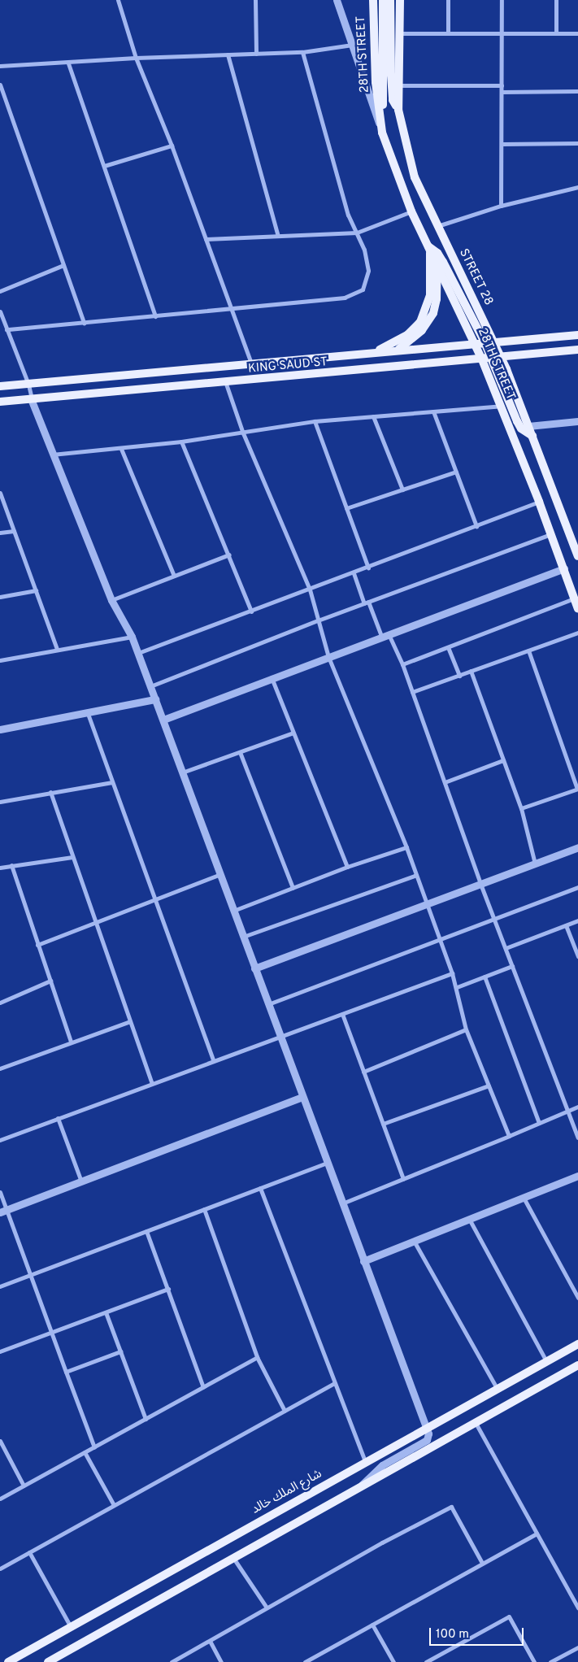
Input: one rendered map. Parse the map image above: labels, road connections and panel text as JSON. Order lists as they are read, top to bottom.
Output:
{
  "streets": {
    "main road": [
      "28TH STREET",
      "STREET 28",
      "KING SAUD ST",
      "شارع الملك خالد"
    ]
  },
  "crossings": [
    ["28TH STREET", "KING SAUD ST"],
    ["STREET 28", "KING SAUD ST"]
  ],
  "scale_bar": "100 m"
}
